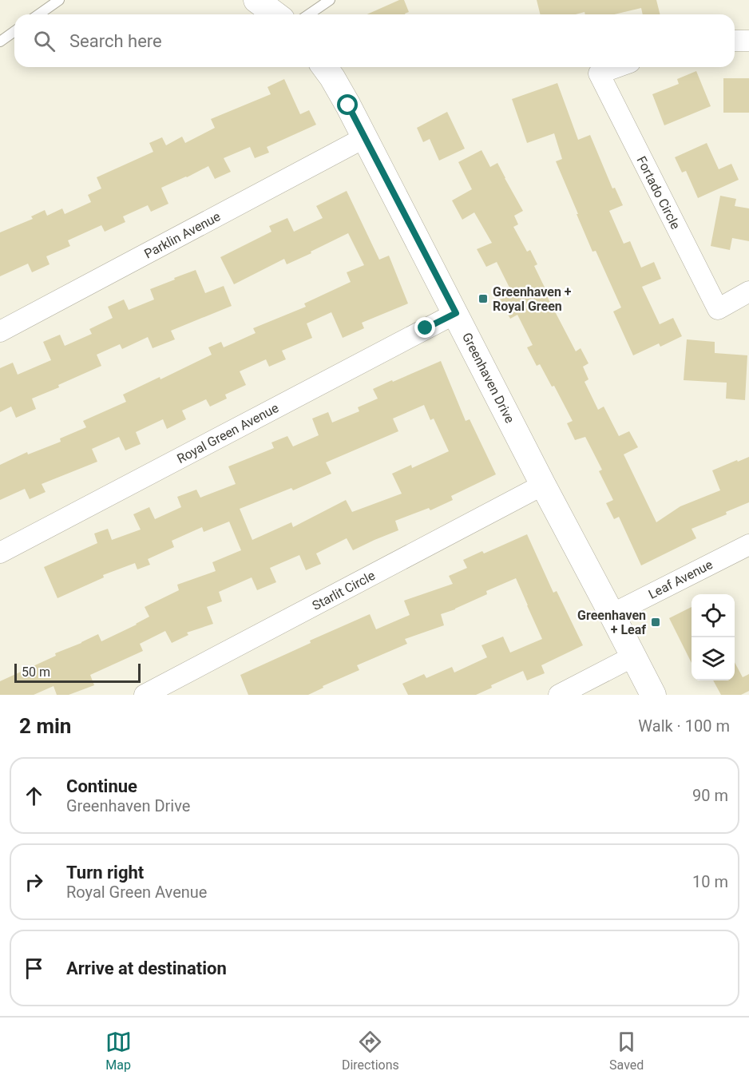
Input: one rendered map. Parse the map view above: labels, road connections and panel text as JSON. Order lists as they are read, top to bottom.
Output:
{
  "streets": {
    "street": [
      "Fortado Circle",
      "Parklin Avenue",
      "Greenhaven Drive",
      "Royal Green Avenue",
      "Leaf Avenue",
      "Starlit Circle"
    ]
  },
  "crossings": [
    ["Parklin Avenue", "Greenhaven Drive"],
    ["Greenhaven Drive", "Royal Green Avenue"],
    ["Greenhaven Drive", "Leaf Avenue"],
    ["Greenhaven Drive", "Starlit Circle"]
  ],
  "places": {
    "transit": ["Greenhaven + Royal Green", "Greenhaven + Leaf"]
  },
  "scale_bar": "50 m",
  "page": {
    "search": "Search here",
    "scale": "50 m",
    "heading": ["2 min", "Walk · 100 m"],
    "list": [
      ["Continue", "Greenhaven Drive", "90 m"],
      ["Turn right", "Royal Green Avenue", "10 m"],
      "Arrive at destination"
    ],
    "nav": ["Map", "Directions", "Saved"]
  }
}
